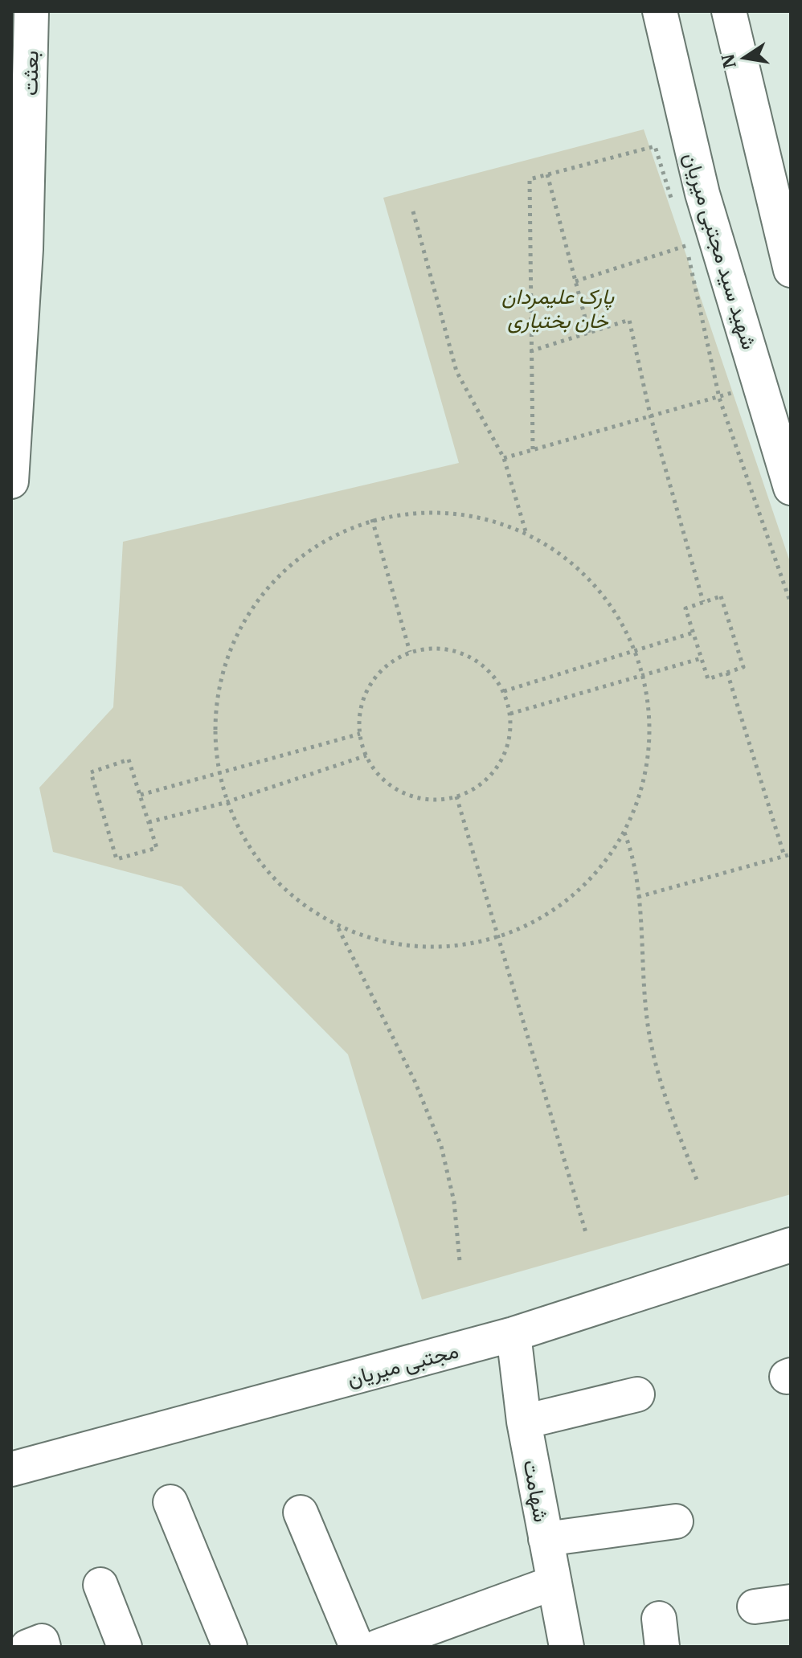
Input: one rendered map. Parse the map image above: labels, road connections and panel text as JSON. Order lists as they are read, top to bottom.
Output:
{
  "streets": {
    "street": [
      "بعثت",
      "شهید سید مجتبی میریان",
      "مجتبی میریان",
      "شهامت"
    ]
  },
  "crossings": [
    ["مجتبی میریان", "شهامت"]
  ],
  "parks": ["پارک علیمردان خان بختیاری"],
  "north": "left"
}
